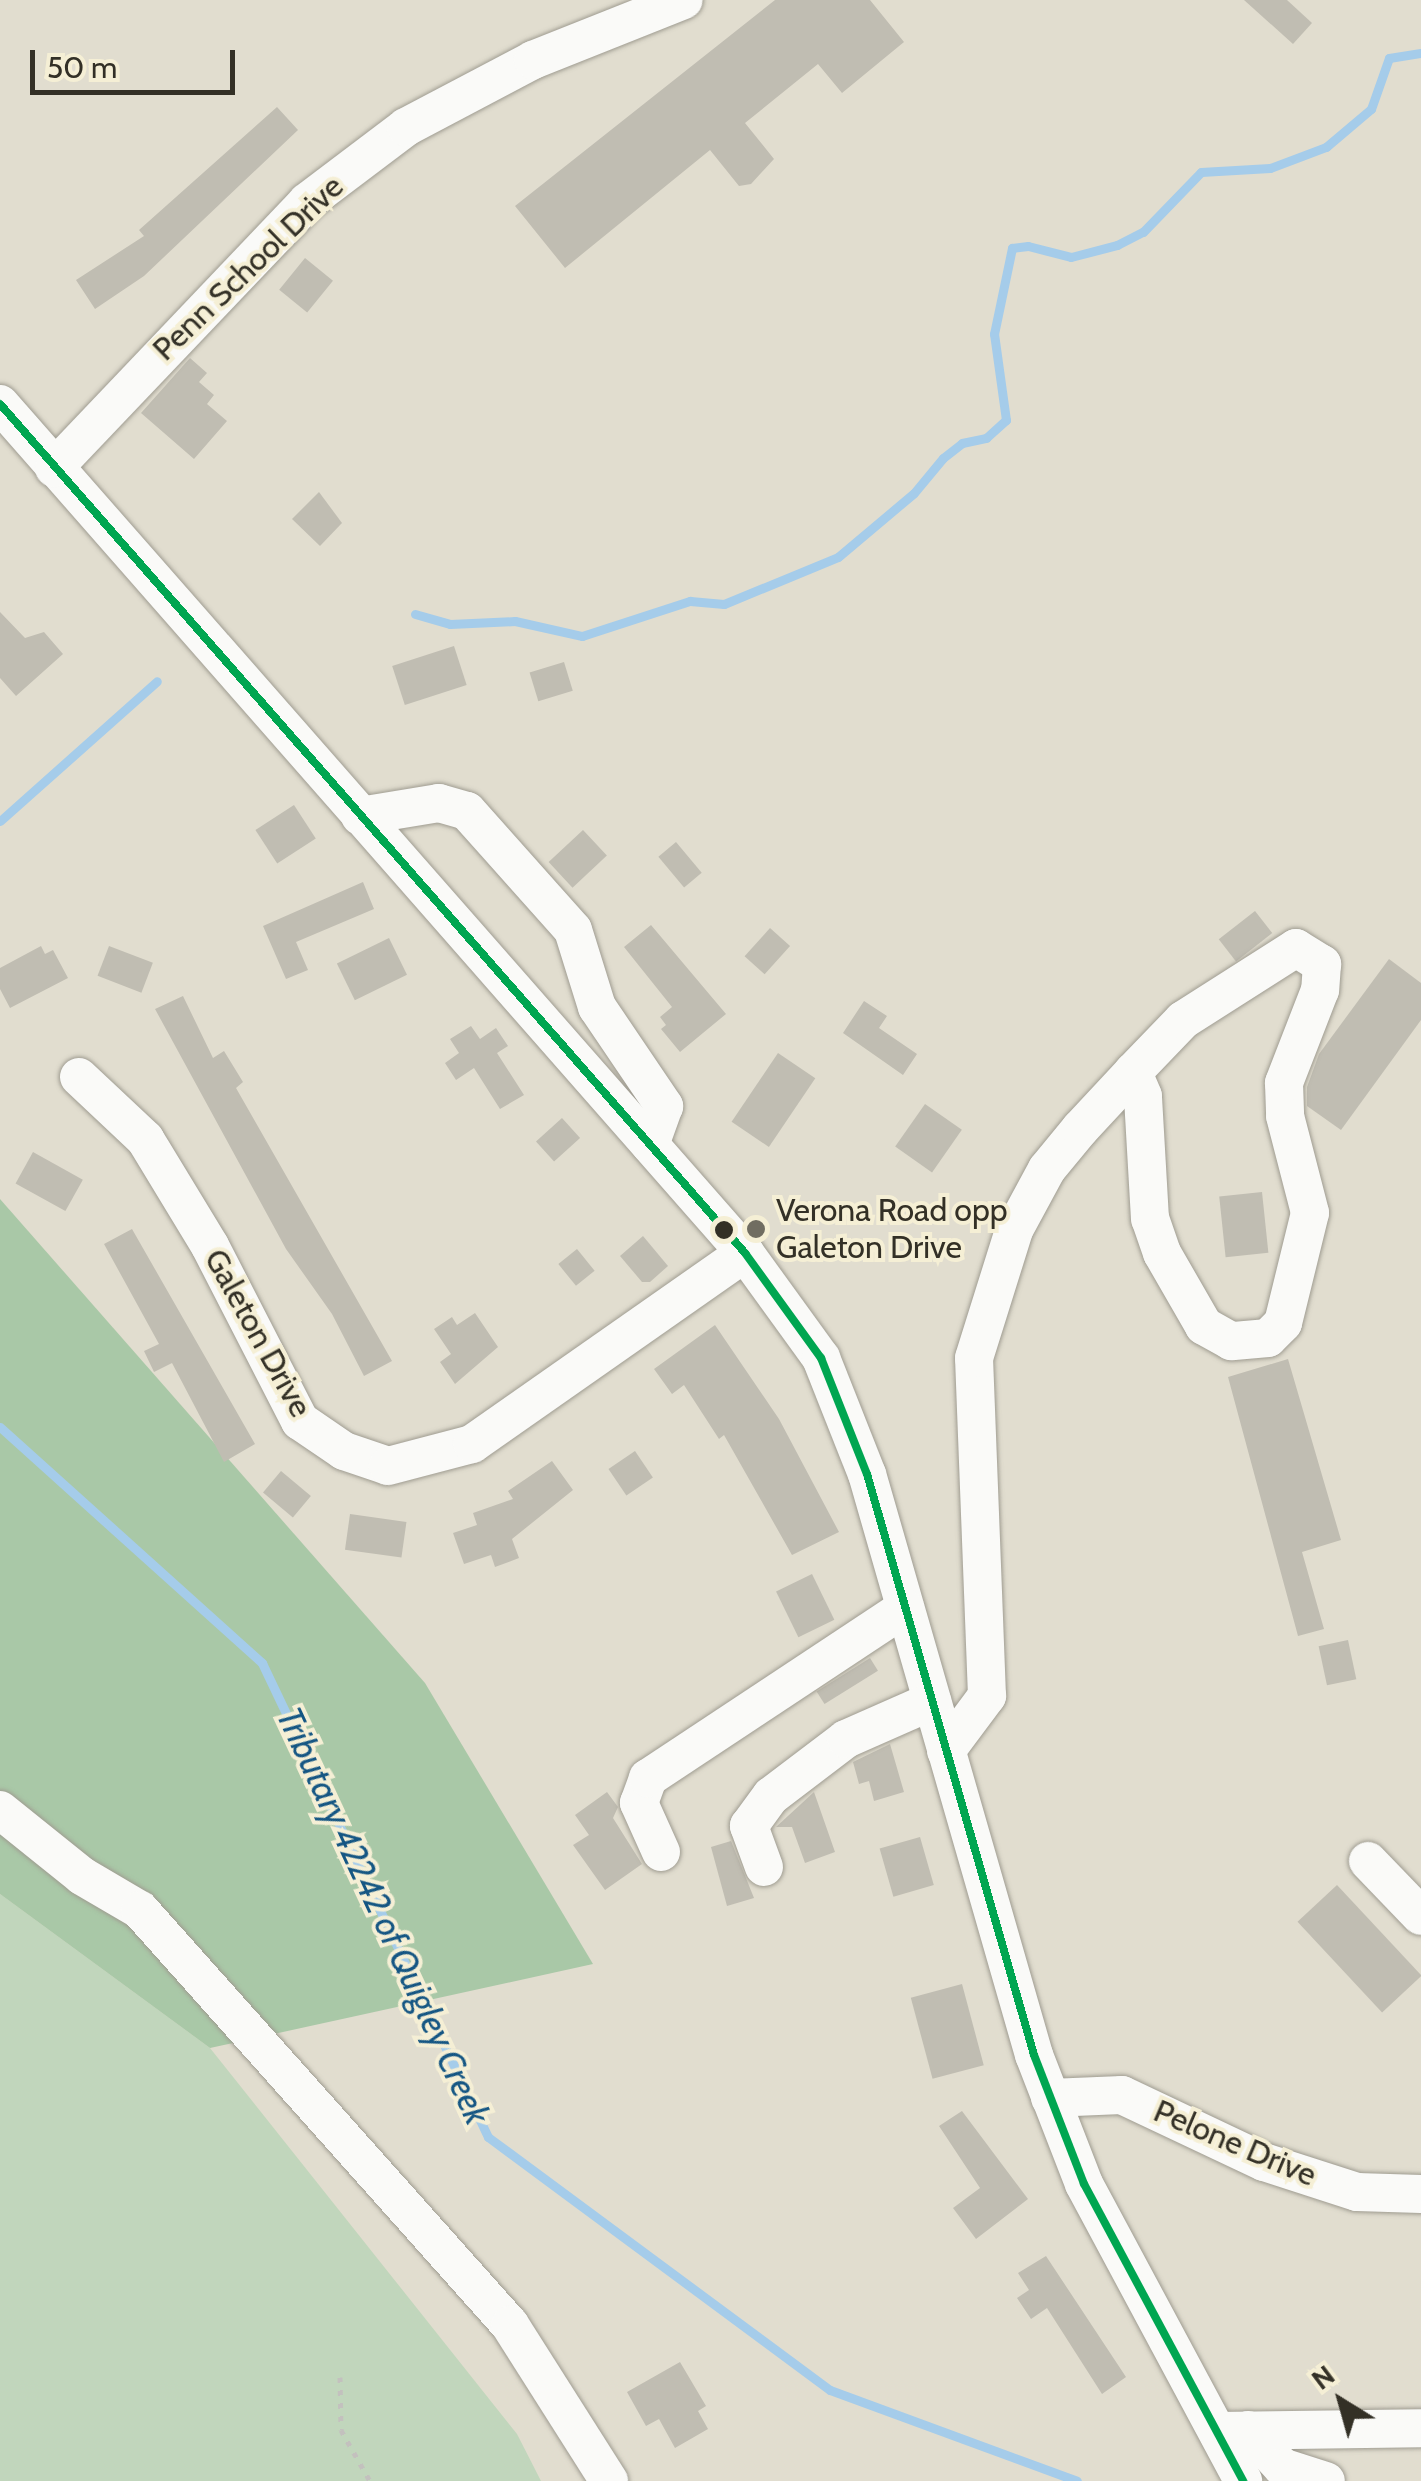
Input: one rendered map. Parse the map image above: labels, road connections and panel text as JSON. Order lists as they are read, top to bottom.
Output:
{
  "streets": {
    "street": ["Penn School Drive", "Galeton Drive", "Pelone Drive"]
  },
  "water": ["Tributary 42242 of Quigley Creek"],
  "places": ["Verona Road opp Galeton Drive"],
  "scale_bar": "50 m",
  "north": "top left"
}
